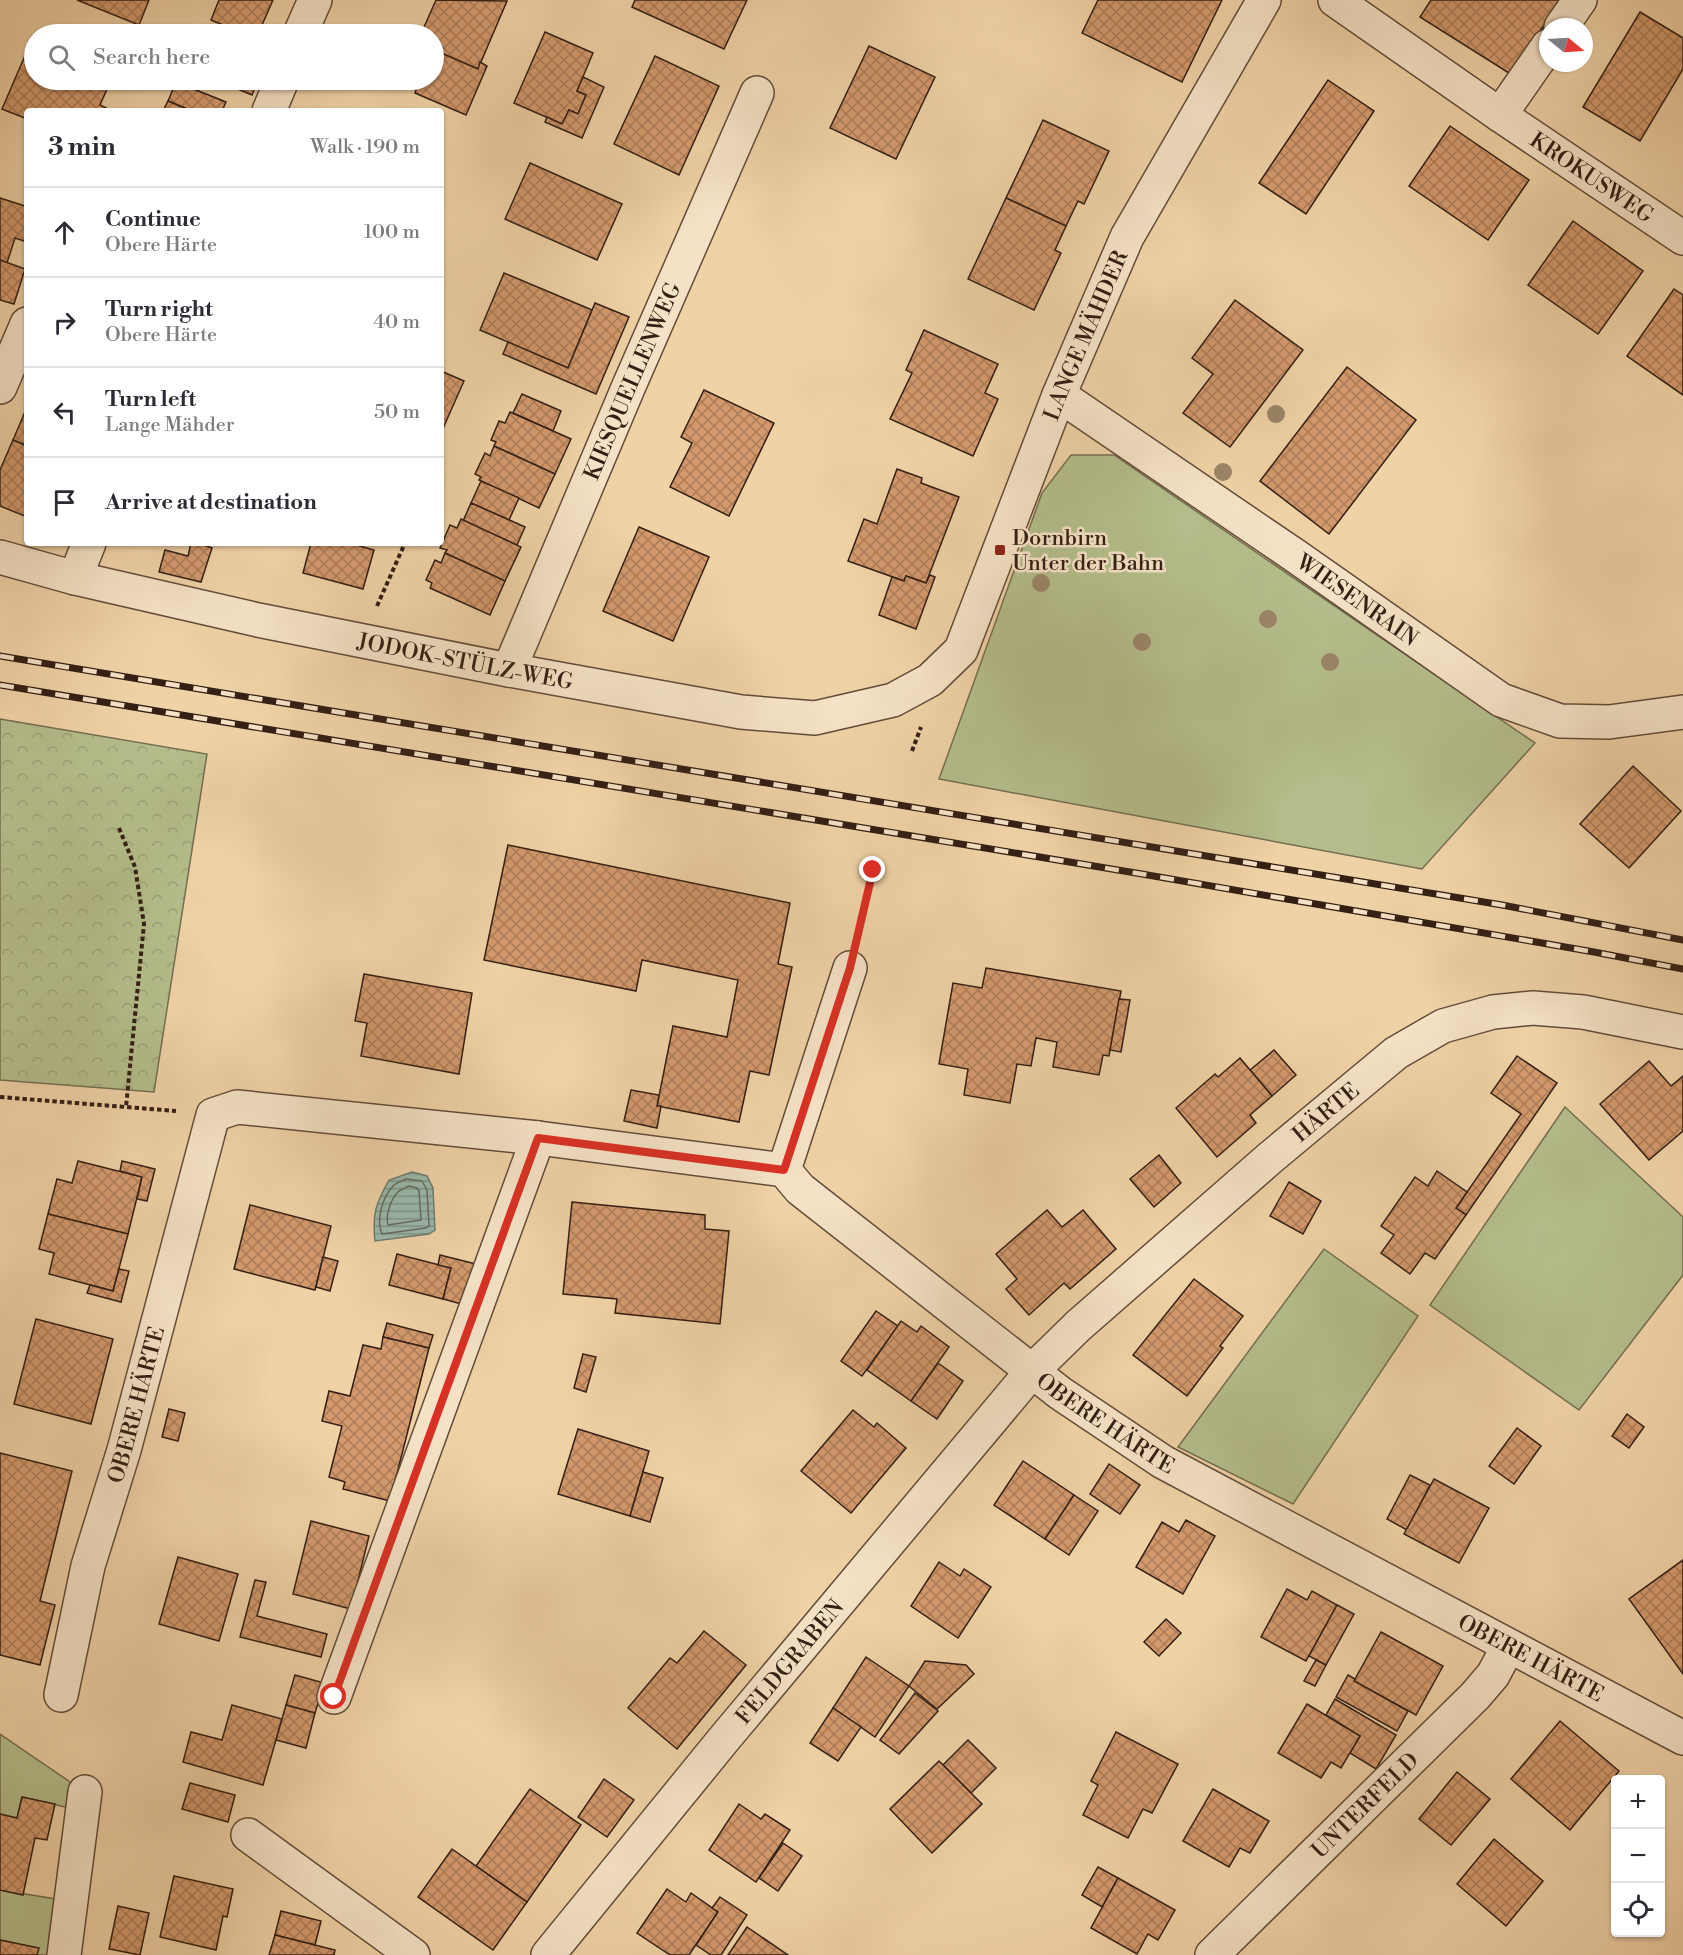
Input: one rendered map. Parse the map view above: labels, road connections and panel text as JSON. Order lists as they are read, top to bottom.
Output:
{
  "streets": {
    "street": [
      "KROKUSWEG",
      "LANGE MÄHDER",
      "KIESQUELLENWEG",
      "WIESENRAIN",
      "JODOK-STÜLZ-WEG",
      "HÄRTE",
      "OBERE HÄRTE",
      "FELDGRABEN",
      "UNTERFELD"
    ]
  },
  "crossings": [
    ["LANGE MÄHDER", "WIESENRAIN"],
    ["LANGE MÄHDER", "JODOK-STÜLZ-WEG"],
    ["KIESQUELLENWEG", "JODOK-STÜLZ-WEG"],
    ["HÄRTE", "OBERE HÄRTE"],
    ["HÄRTE", "FELDGRABEN"],
    ["OBERE HÄRTE", "FELDGRABEN"],
    ["OBERE HÄRTE", "UNTERFELD"]
  ],
  "places": {
    "transit": ["Dornbirn Unter der Bahn"]
  },
  "north": "right",
  "page": {
    "search": "Search here",
    "heading": ["3 min", "Walk · 190 m"],
    "list": [
      ["Continue", "Obere Härte", "100 m"],
      ["Turn right", "Obere Härte", "40 m"],
      ["Turn left", "Lange Mähder", "50 m"],
      "Arrive at destination"
    ],
    "map_buttons": ["+", "−"]
  }
}
